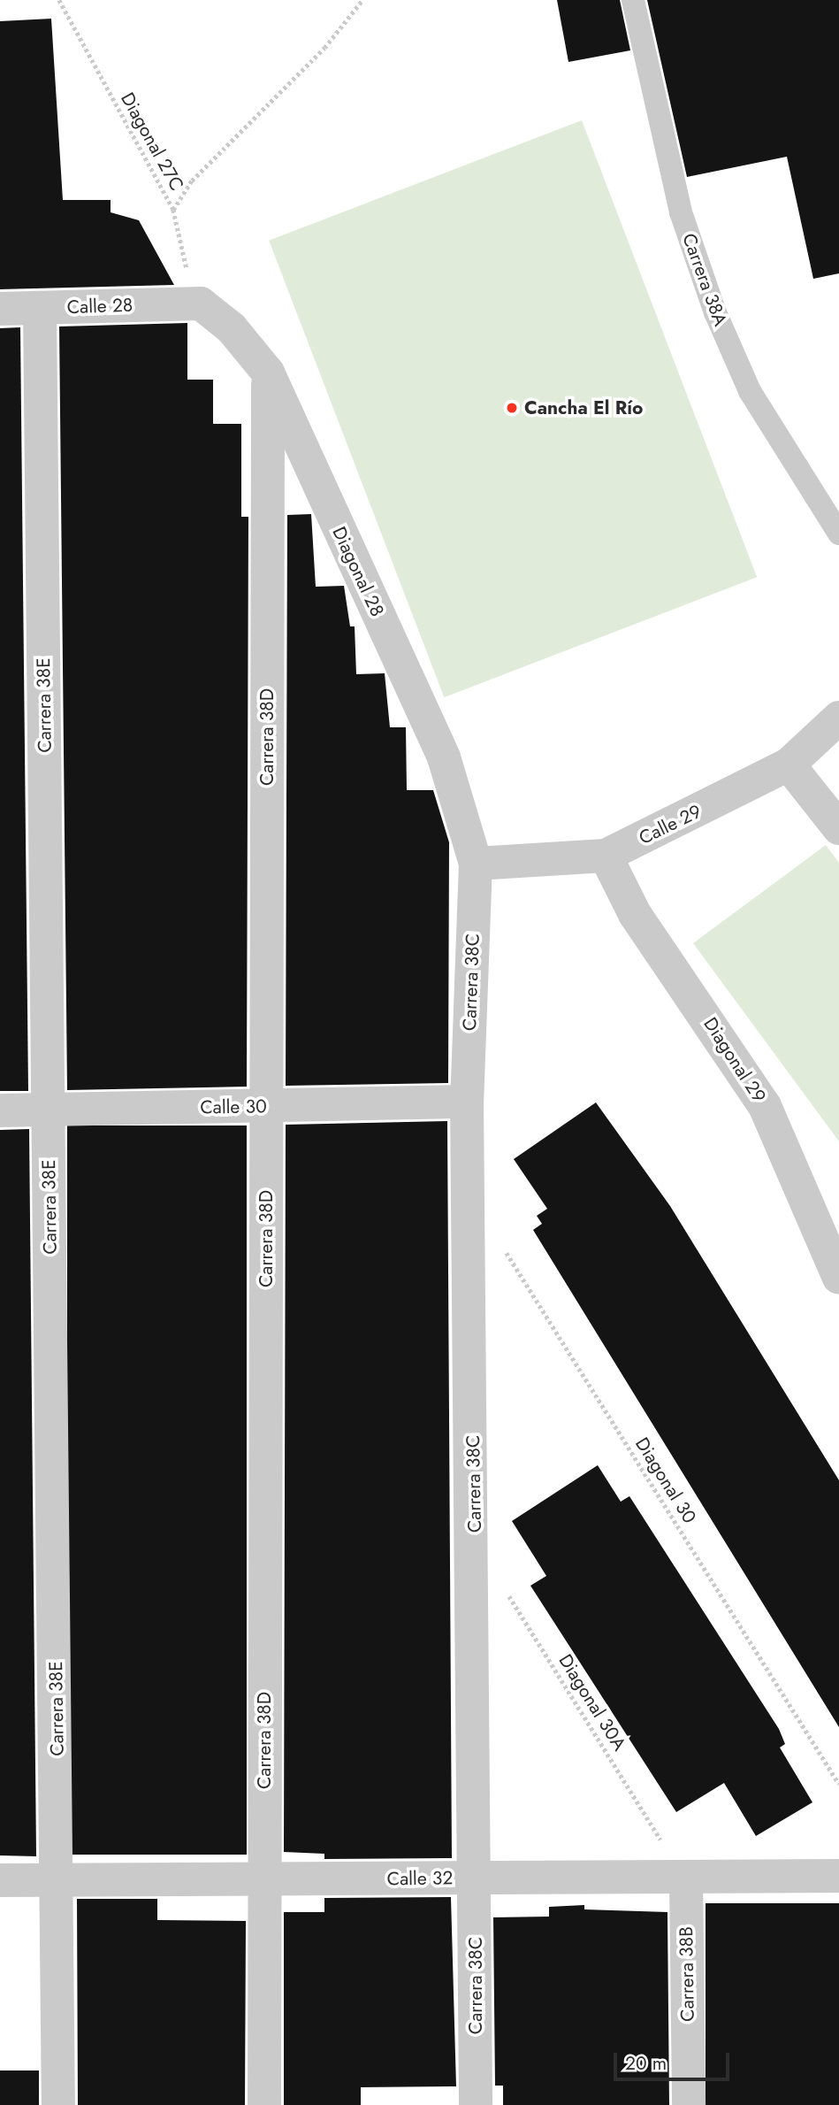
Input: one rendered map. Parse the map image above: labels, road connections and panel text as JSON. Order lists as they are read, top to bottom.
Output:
{
  "streets": {
    "street": [
      "Calle 28",
      "Diagonal 28",
      "Carrera 38E",
      "Carrera 38D",
      "Calle 29",
      "Carrera 38C",
      "Diagonal 29",
      "Calle 30",
      "Calle 32",
      "Carrera 38B"
    ],
    "lane": ["Carrera 38A"],
    "path": ["Diagonal 27C", "Diagonal 30", "Diagonal 30A"]
  },
  "crossings": [
    ["Diagonal 27C", "Calle 28"],
    ["Diagonal 27C", "Diagonal 28"],
    ["Calle 28", "Diagonal 28"],
    ["Calle 28", "Carrera 38E"],
    ["Diagonal 28", "Carrera 38D"],
    ["Diagonal 28", "Calle 29"],
    ["Diagonal 28", "Carrera 38C"],
    ["Carrera 38E", "Calle 30"],
    ["Carrera 38E", "Calle 32"],
    ["Carrera 38D", "Calle 30"],
    ["Carrera 38D", "Calle 32"],
    ["Calle 29", "Carrera 38C"],
    ["Calle 29", "Diagonal 29"],
    ["Carrera 38C", "Calle 30"],
    ["Carrera 38C", "Calle 32"],
    ["Diagonal 30A", "Calle 32"],
    ["Diagonal 30A", "Carrera 38B"],
    ["Calle 32", "Carrera 38B"]
  ],
  "places": ["Cancha El Río"],
  "scale_bar": "20 m"
}
